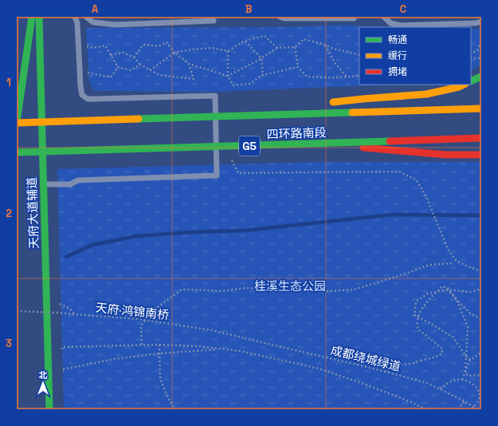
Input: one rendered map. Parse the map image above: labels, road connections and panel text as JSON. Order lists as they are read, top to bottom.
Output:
{
  "streets": {
    "main road": ["四环路南段", "G5", "天府大道辅道"],
    "path": ["天府·鸿锦南桥", "成都绕城绿道"]
  },
  "crossings": [
    ["天府·鸿锦南桥", "成都绕城绿道"]
  ],
  "parks": ["桂溪生态公园"],
  "legend": ["畅通", "缓行", "拥堵"],
  "north": "top",
  "grid": {
    "columns": ["A", "B", "C"],
    "rows": ["1", "2", "3"]
  }
}
